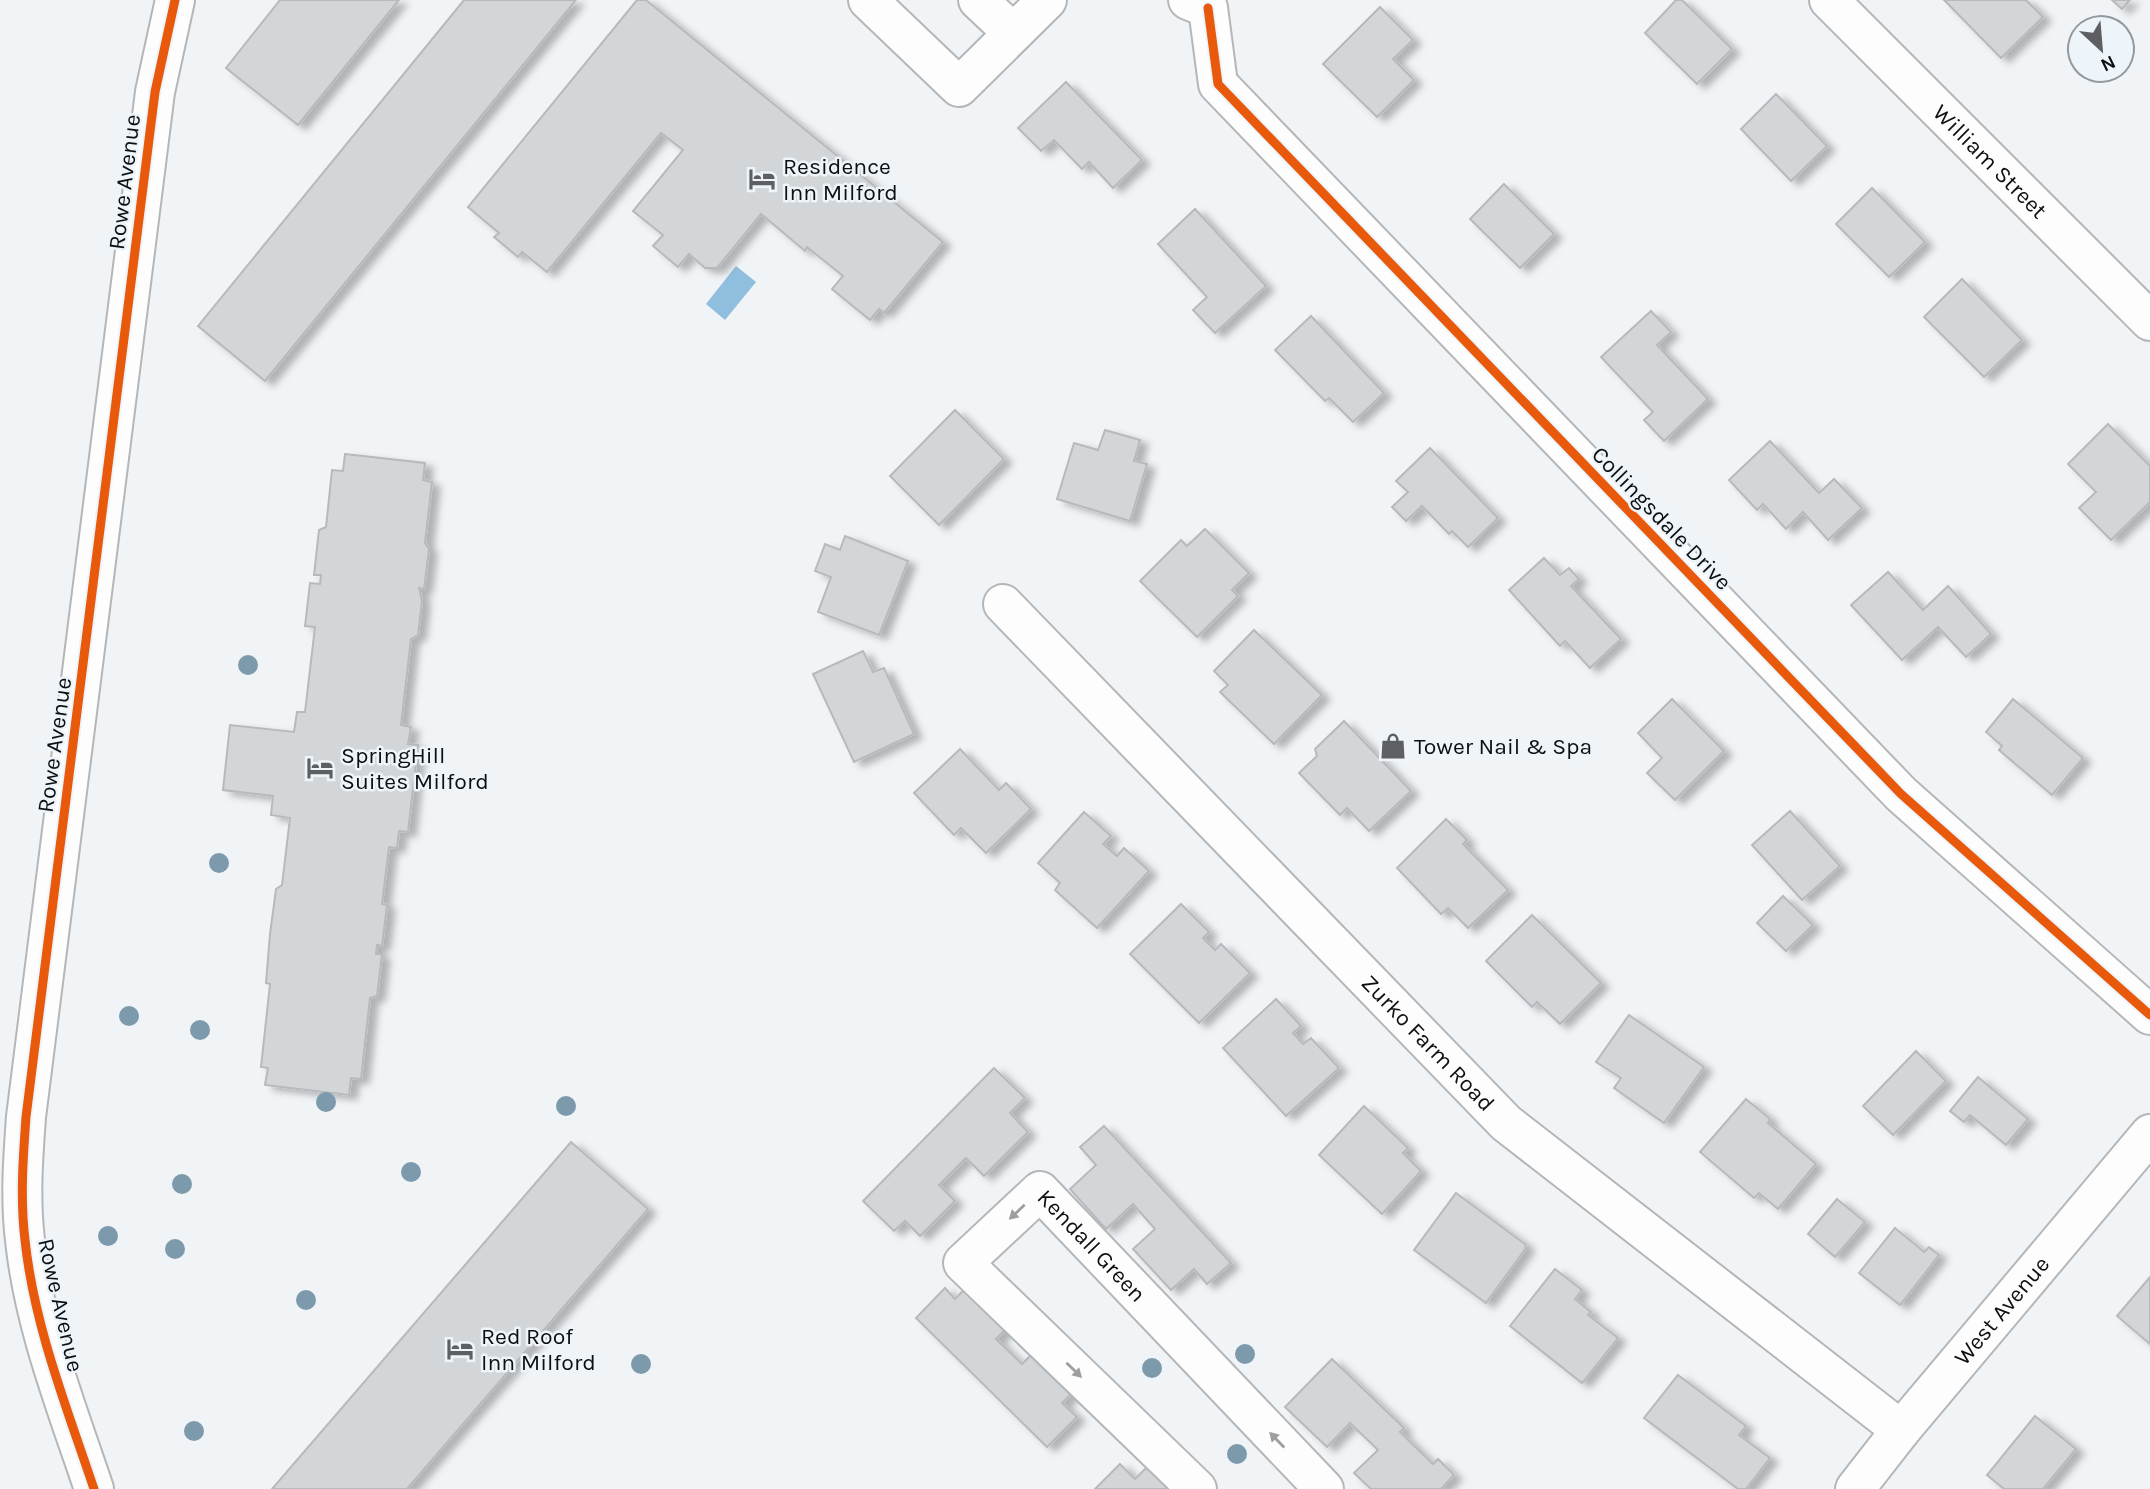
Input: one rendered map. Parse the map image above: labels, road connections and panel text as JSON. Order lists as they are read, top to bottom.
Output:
{
  "streets": {
    "street": [
      "William Street",
      "Rowe Avenue",
      "Collingsdale Drive",
      "Zurko Farm Road",
      "Kendall Green",
      "West Avenue"
    ]
  },
  "crossings": [
    ["Zurko Farm Road", "West Avenue"]
  ],
  "places": {
    "hotel": ["Residence Inn Milford", "SpringHill Suites Milford", "Red Roof Inn Milford"],
    "shop": ["Tower Nail & Spa"]
  },
  "north": "bottom right"
}
